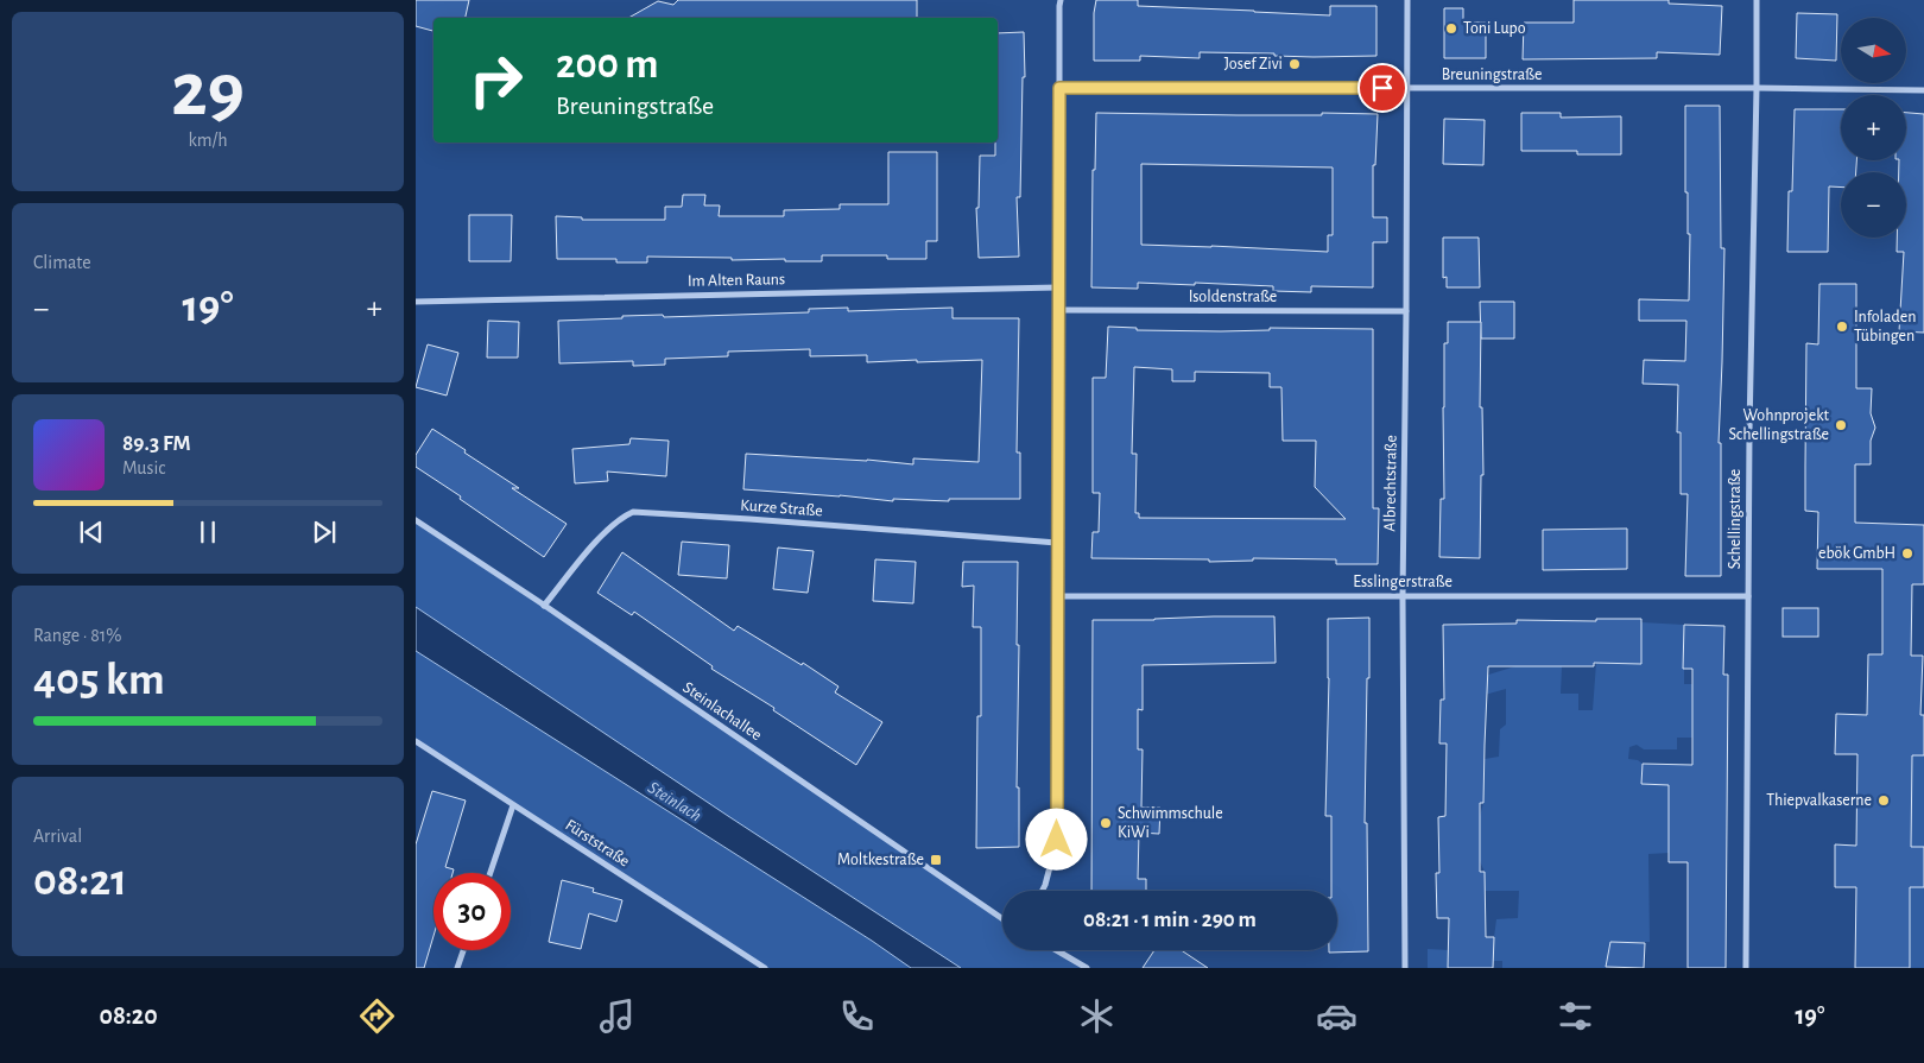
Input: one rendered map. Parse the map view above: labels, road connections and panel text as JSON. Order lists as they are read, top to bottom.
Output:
{
  "streets": {
    "street": [
      "Breuningstraße",
      "Im Alten Rauns",
      "Isoldenstraße",
      "Albrechtstraße",
      "Kurze Straße",
      "Schellingstraße",
      "Esslingerstraße",
      "Steinlachallee",
      "Fürststraße"
    ]
  },
  "crossings": [
    ["Breuningstraße", "Albrechtstraße"],
    ["Breuningstraße", "Schellingstraße"],
    ["Isoldenstraße", "Albrechtstraße"],
    ["Albrechtstraße", "Esslingerstraße"],
    ["Kurze Straße", "Steinlachallee"],
    ["Schellingstraße", "Esslingerstraße"]
  ],
  "water": ["Steinlach"],
  "places": {
    "other": [
      "Toni Lupo",
      "Josef Zivi",
      "Infoladen Tübingen",
      "Wohnprojekt Schellingstraße",
      "ebök GmbH",
      "Thiepvalkaserne",
      "Schwimmschule KiWi"
    ],
    "transit": ["Moltkestraße"]
  },
  "north": "right",
  "page": {
    "tile": [
      ["29", "km/h"],
      "Climate",
      ["Range · 81%", "405 km"],
      ["Arrival", "08:21"]
    ],
    "map_buttons": ["+", "−"],
    "turn": ["200 m", "Breuningstraße"],
    "heat": ["−", "19°", "+"],
    "song": ["89.3 FM", "Music"],
    "limit": "30",
    "trip": "08:21 · 1 min · 290 m",
    "tabs": ["08:20", "19°"]
  }
}
